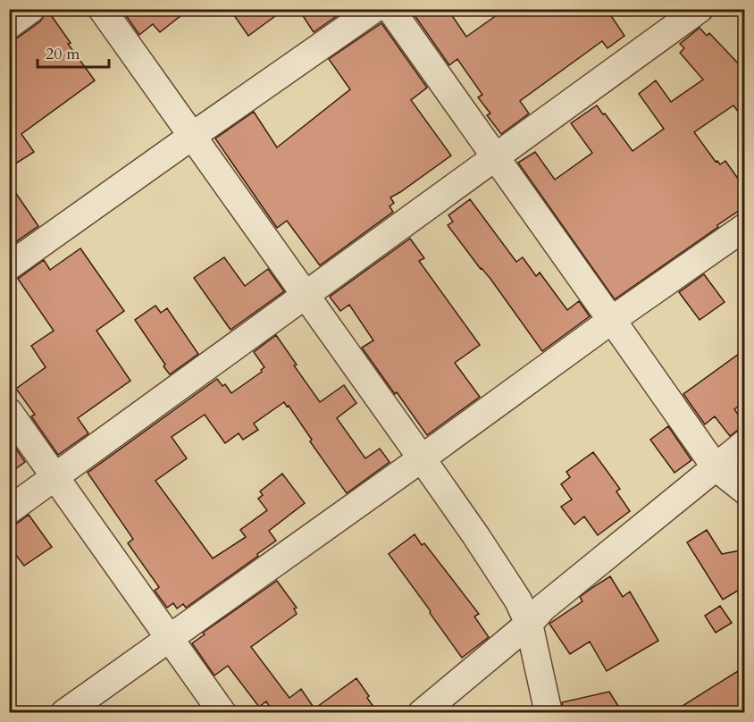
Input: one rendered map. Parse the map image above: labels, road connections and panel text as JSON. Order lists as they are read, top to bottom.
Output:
{
  "scale_bar": "20 m"
}
